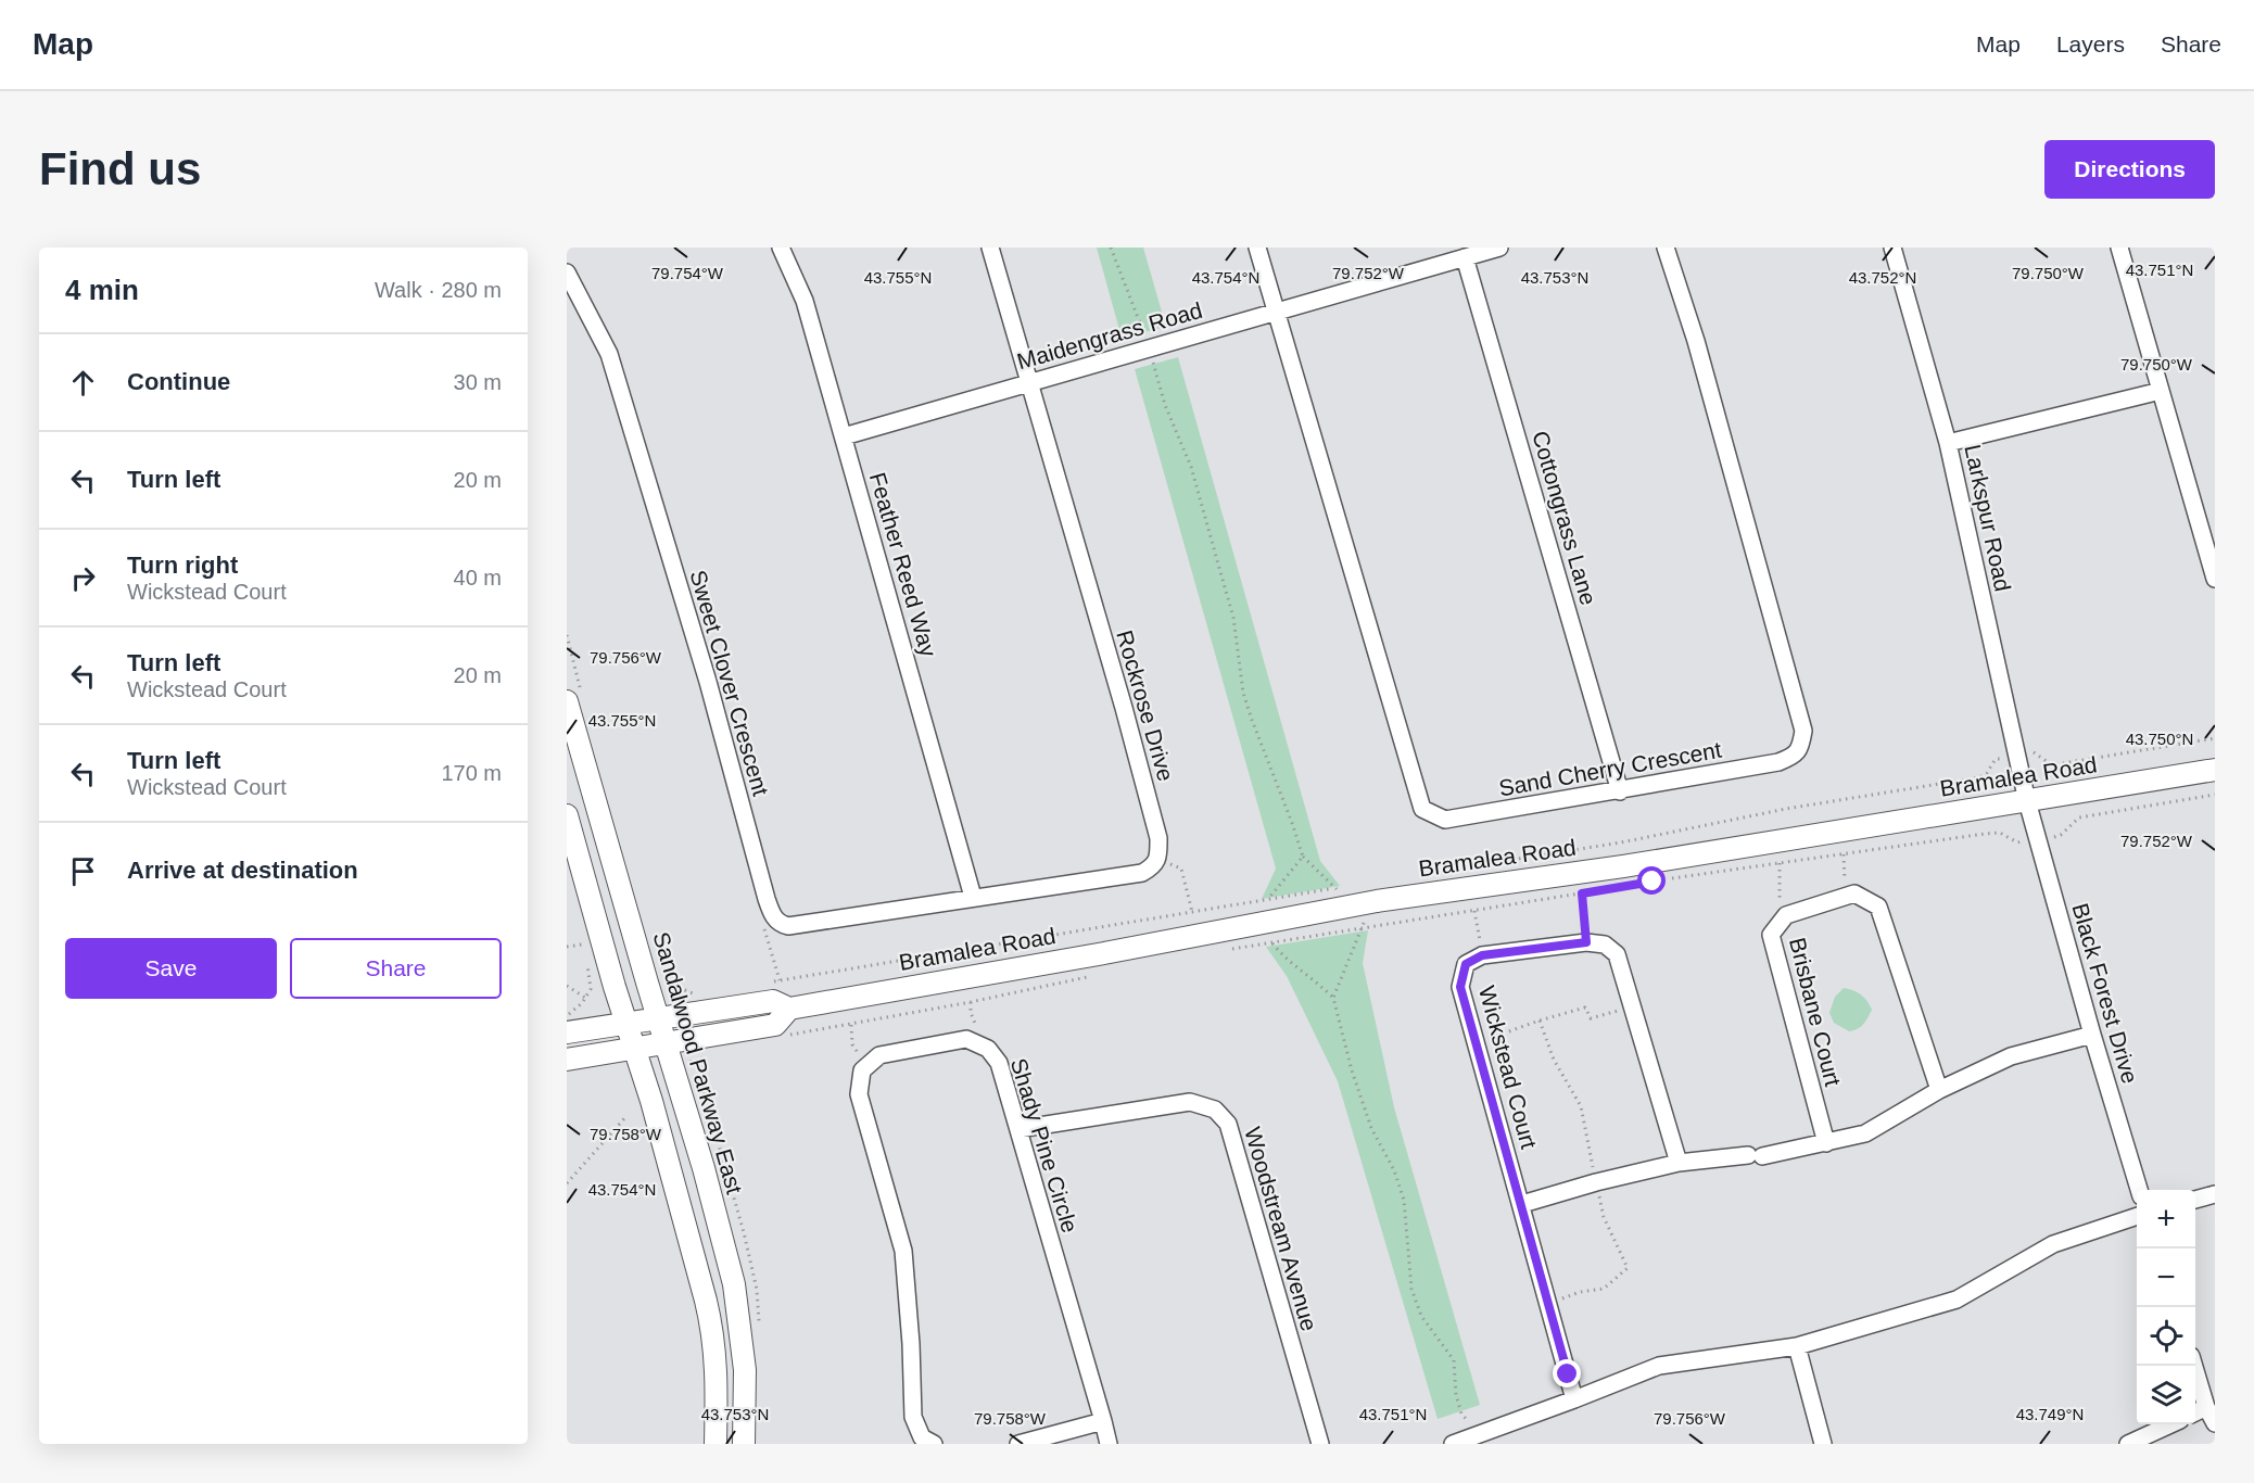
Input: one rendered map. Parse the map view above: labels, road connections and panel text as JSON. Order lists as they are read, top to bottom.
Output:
{
  "streets": {
    "main road": ["Bramalea Road", "Sandalwood Parkway East"],
    "street": [
      "Maidengrass Road",
      "Cottongrass Lane",
      "Larkspur Road",
      "Feather Reed Way",
      "Sweet Clover Crescent",
      "Rockrose Drive",
      "Sand Cherry Crescent",
      "Black Forest Drive",
      "Brisbane Court",
      "Wickstead Court",
      "Shady Pine Circle",
      "Woodstream Avenue"
    ]
  },
  "crossings": [
    ["Maidengrass Road", "Cottongrass Lane"],
    ["Maidengrass Road", "Feather Reed Way"],
    ["Maidengrass Road", "Rockrose Drive"],
    ["Maidengrass Road", "Sand Cherry Crescent"],
    ["Cottongrass Lane", "Sand Cherry Crescent"],
    ["Larkspur Road", "Bramalea Road"],
    ["Larkspur Road", "Black Forest Drive"],
    ["Bramalea Road", "Black Forest Drive"],
    ["Bramalea Road", "Sandalwood Parkway East"],
    ["Shady Pine Circle", "Woodstream Avenue"]
  ],
  "page": {
    "header": "Map",
    "nav": ["Map", "Layers", "Share"],
    "buttons": [
      "Directions",
      ["Save", "Share"]
    ],
    "title": "Find us",
    "heading": ["4 min", "Walk · 280 m"],
    "list": [
      ["Continue", "30 m"],
      ["Turn left", "20 m"],
      ["Turn right", "Wickstead Court", "40 m"],
      ["Turn left", "Wickstead Court", "20 m"],
      ["Turn left", "Wickstead Court", "170 m"],
      "Arrive at destination"
    ],
    "map_buttons": ["+", "−"]
  },
  "coordinates": [
    "43.751°N",
    "79.752°W",
    "79.754°W",
    "79.750°W",
    "43.755°N",
    "43.754°N",
    "43.753°N",
    "43.752°N",
    "79.756°W",
    "43.750°N",
    "79.758°W",
    "43.749°N"
  ]
}
